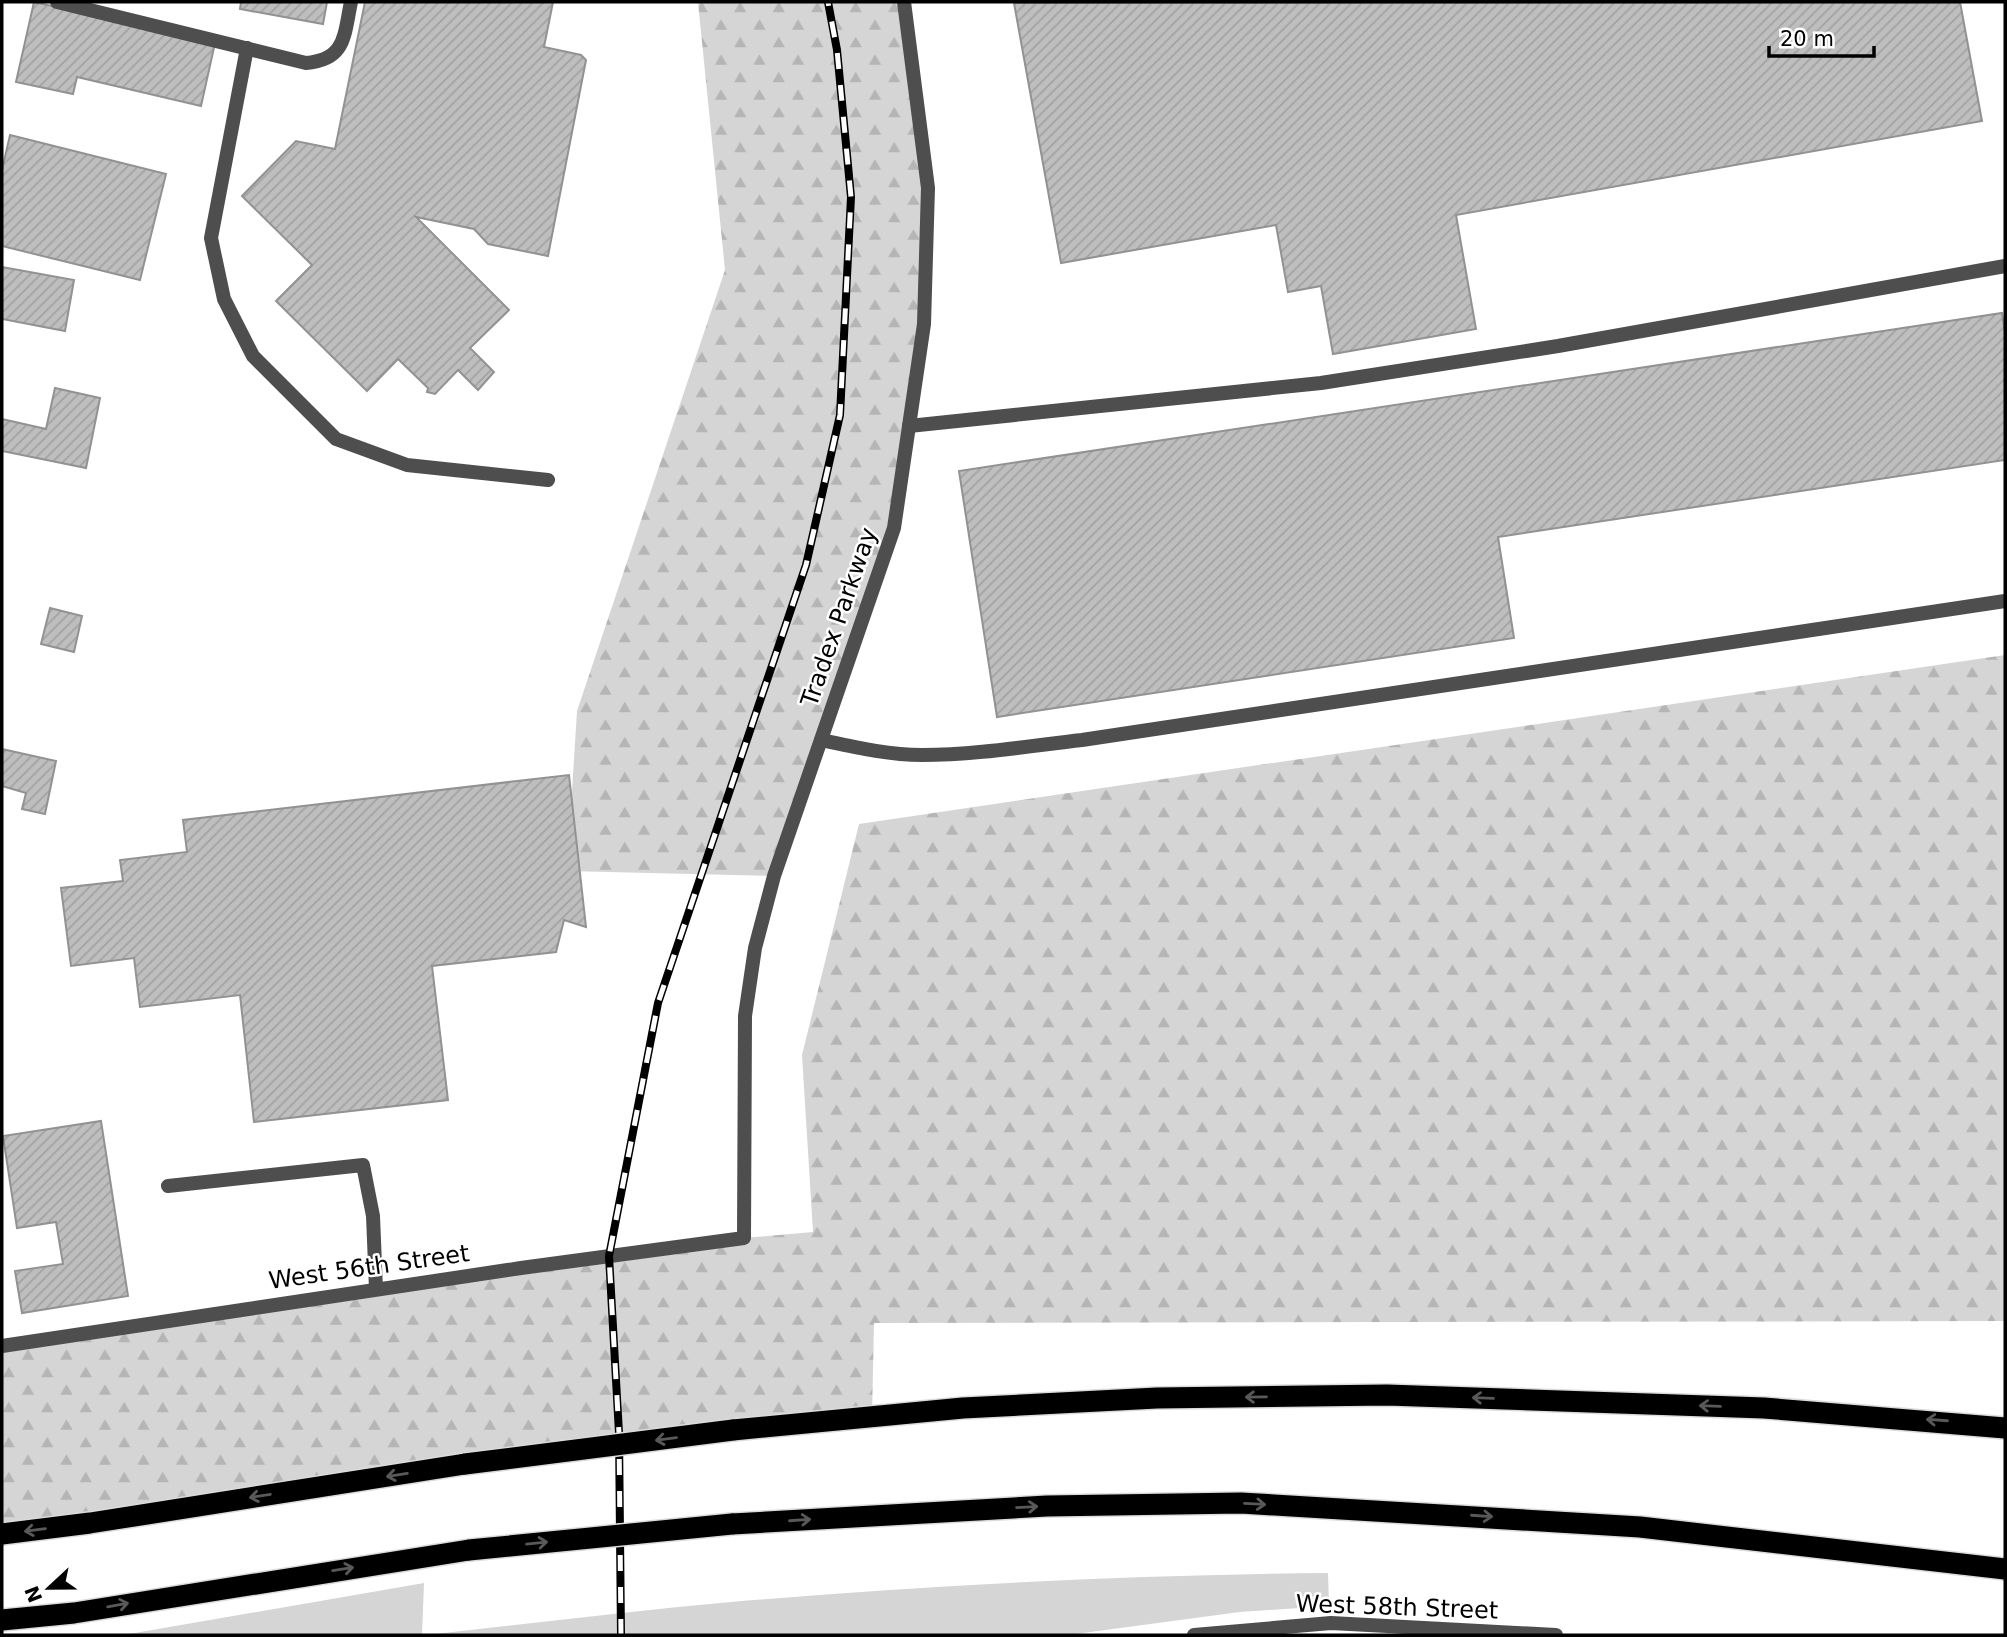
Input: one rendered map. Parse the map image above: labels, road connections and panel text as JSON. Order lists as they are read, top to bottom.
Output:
{
  "streets": {
    "street": ["Tradex Parkway", "West 56th Street", "West 58th Street"]
  },
  "crossings": [
    ["Tradex Parkway", "West 56th Street"]
  ],
  "scale_bar": "20 m",
  "north": "left"
}
